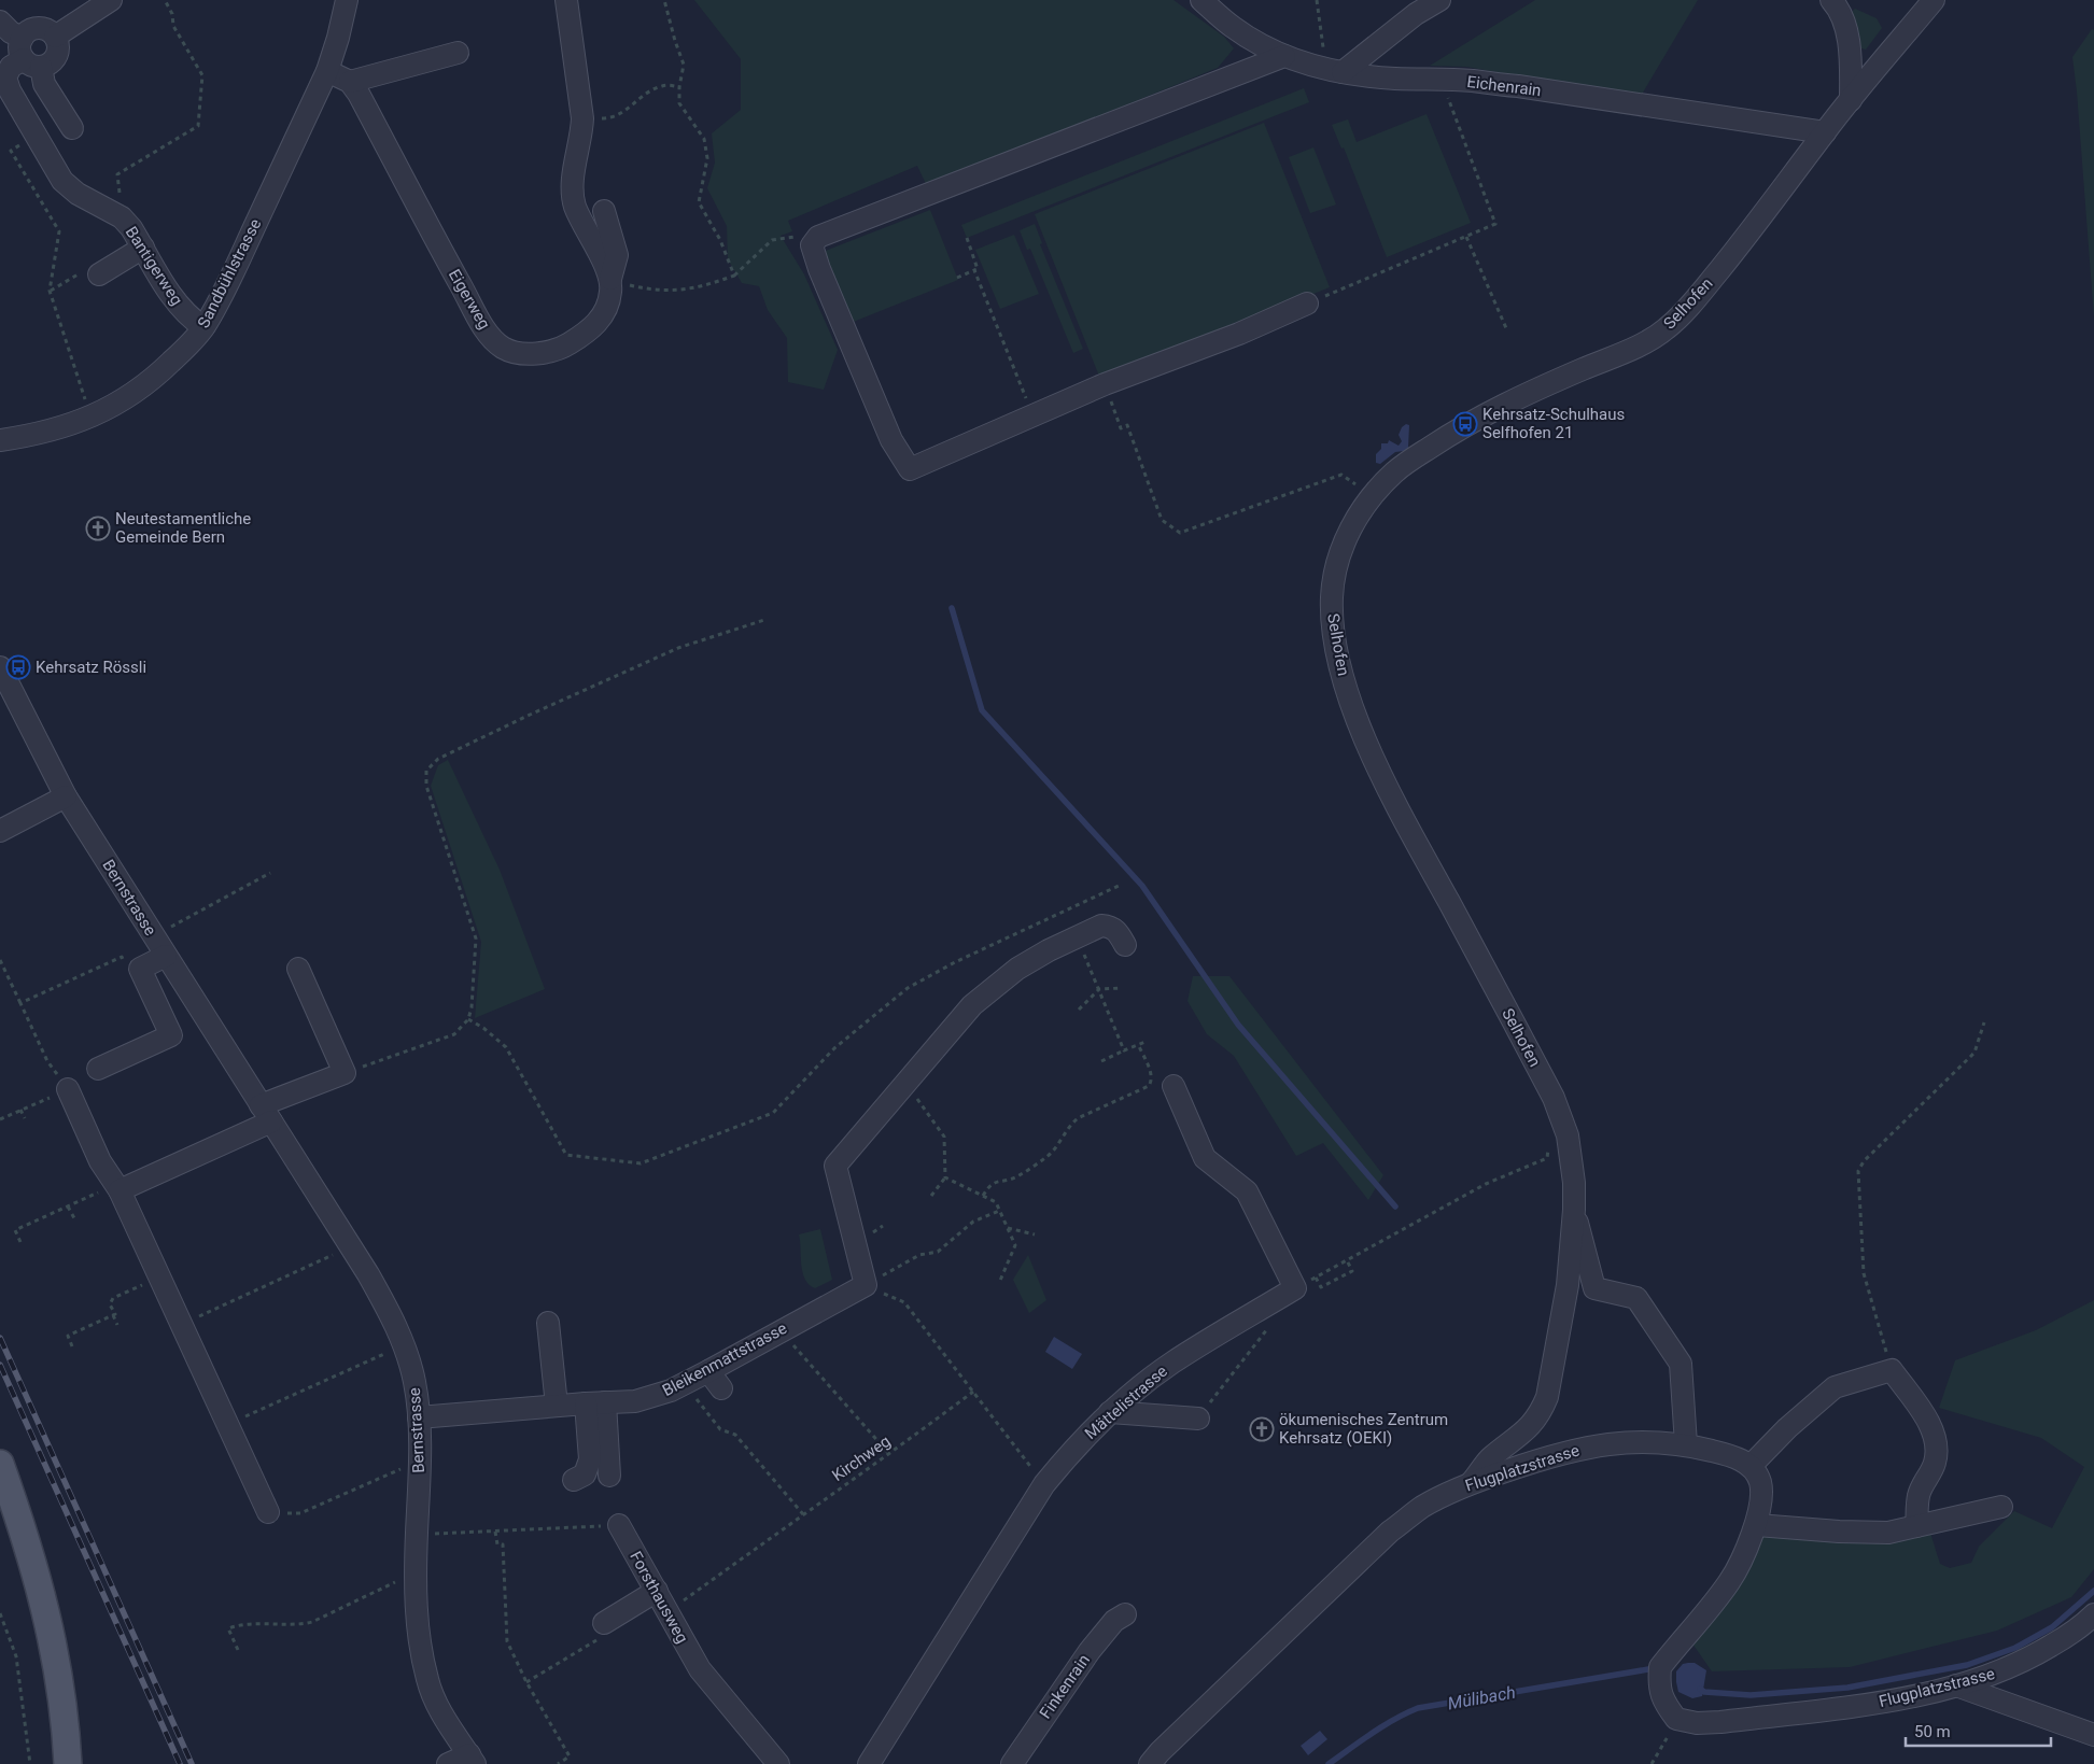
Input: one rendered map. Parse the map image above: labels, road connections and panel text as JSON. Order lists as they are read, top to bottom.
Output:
{
  "streets": {
    "street": [
      "Eichenrain",
      "Bantigerweg",
      "Sandbühlstrasse",
      "Eigerweg",
      "Selhofen",
      "Bernstrasse",
      "Bleikenmattstrasse",
      "Mättelistrasse",
      "Flugplatzstrasse",
      "Forsthausweg",
      "Finkenrain"
    ],
    "path": ["Kirchweg"]
  },
  "crossings": [
    ["Eichenrain", "Selhofen"],
    ["Bantigerweg", "Sandbühlstrasse"],
    ["Selhofen", "Flugplatzstrasse"],
    ["Bernstrasse", "Bleikenmattstrasse"],
    ["Kirchweg", "Forsthausweg"]
  ],
  "water": ["Mülibach"],
  "places": {
    "bus stop": ["Kehrsatz-Schulhaus Selfhofen 21", "Kehrsatz Rössli"],
    "church": ["Neutestamentliche Gemeinde Bern", "ökumenisches Zentrum Kehrsatz (OEKI)"]
  },
  "scale_bar": "50 m"
}
